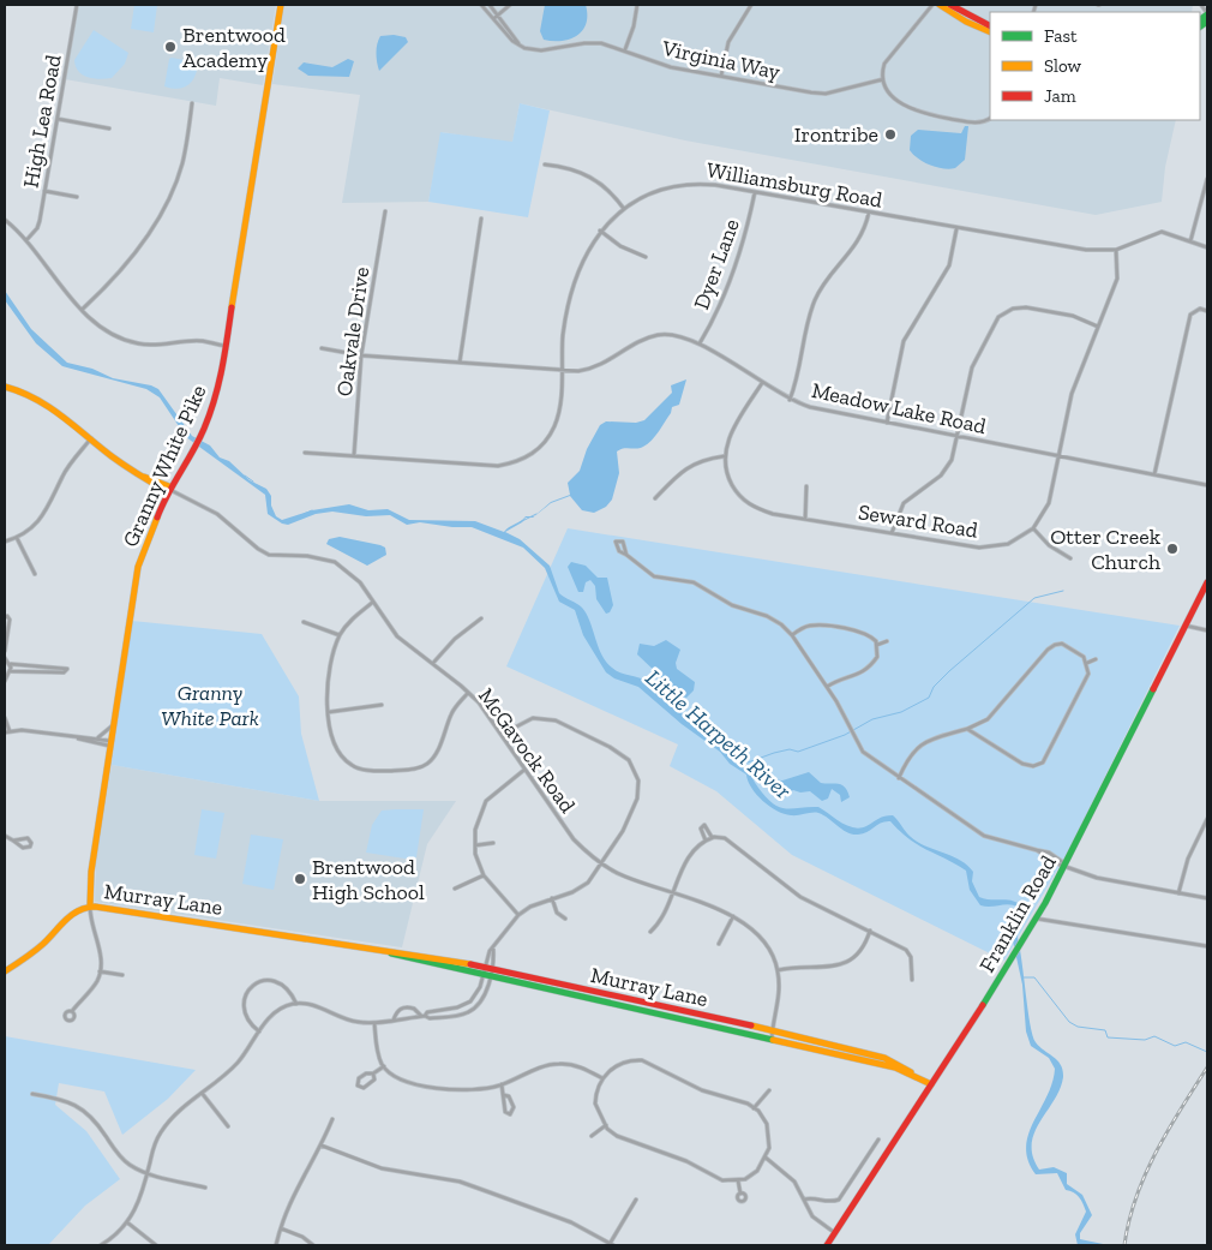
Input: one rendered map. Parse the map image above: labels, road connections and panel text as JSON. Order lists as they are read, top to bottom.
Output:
{
  "streets": {
    "main road": ["Granny White Pike", "Murray Lane", "Franklin Road"],
    "street": [
      "Virginia Way",
      "High Lea Road",
      "Williamsburg Road",
      "Dyer Lane",
      "Oakvale Drive",
      "Meadow Lake Road",
      "Seward Road",
      "McGavock Road"
    ]
  },
  "crossings": [
    ["Williamsburg Road", "Dyer Lane"],
    ["Williamsburg Road", "Oakvale Drive"],
    ["Williamsburg Road", "Meadow Lake Road"],
    ["Williamsburg Road", "Seward Road"],
    ["Dyer Lane", "Meadow Lake Road"],
    ["Oakvale Drive", "Meadow Lake Road"],
    ["Meadow Lake Road", "Seward Road"],
    ["Granny White Pike", "McGavock Road"],
    ["Granny White Pike", "Murray Lane"],
    ["McGavock Road", "Murray Lane"],
    ["Murray Lane", "Franklin Road"]
  ],
  "water": ["Little Harpeth River"],
  "parks": ["Granny White Park"],
  "places": [
    "Brentwood Academy",
    "Irontribe",
    "Otter Creek Church",
    "Brentwood High School"
  ],
  "legend": ["Fast", "Slow", "Jam"]
}
